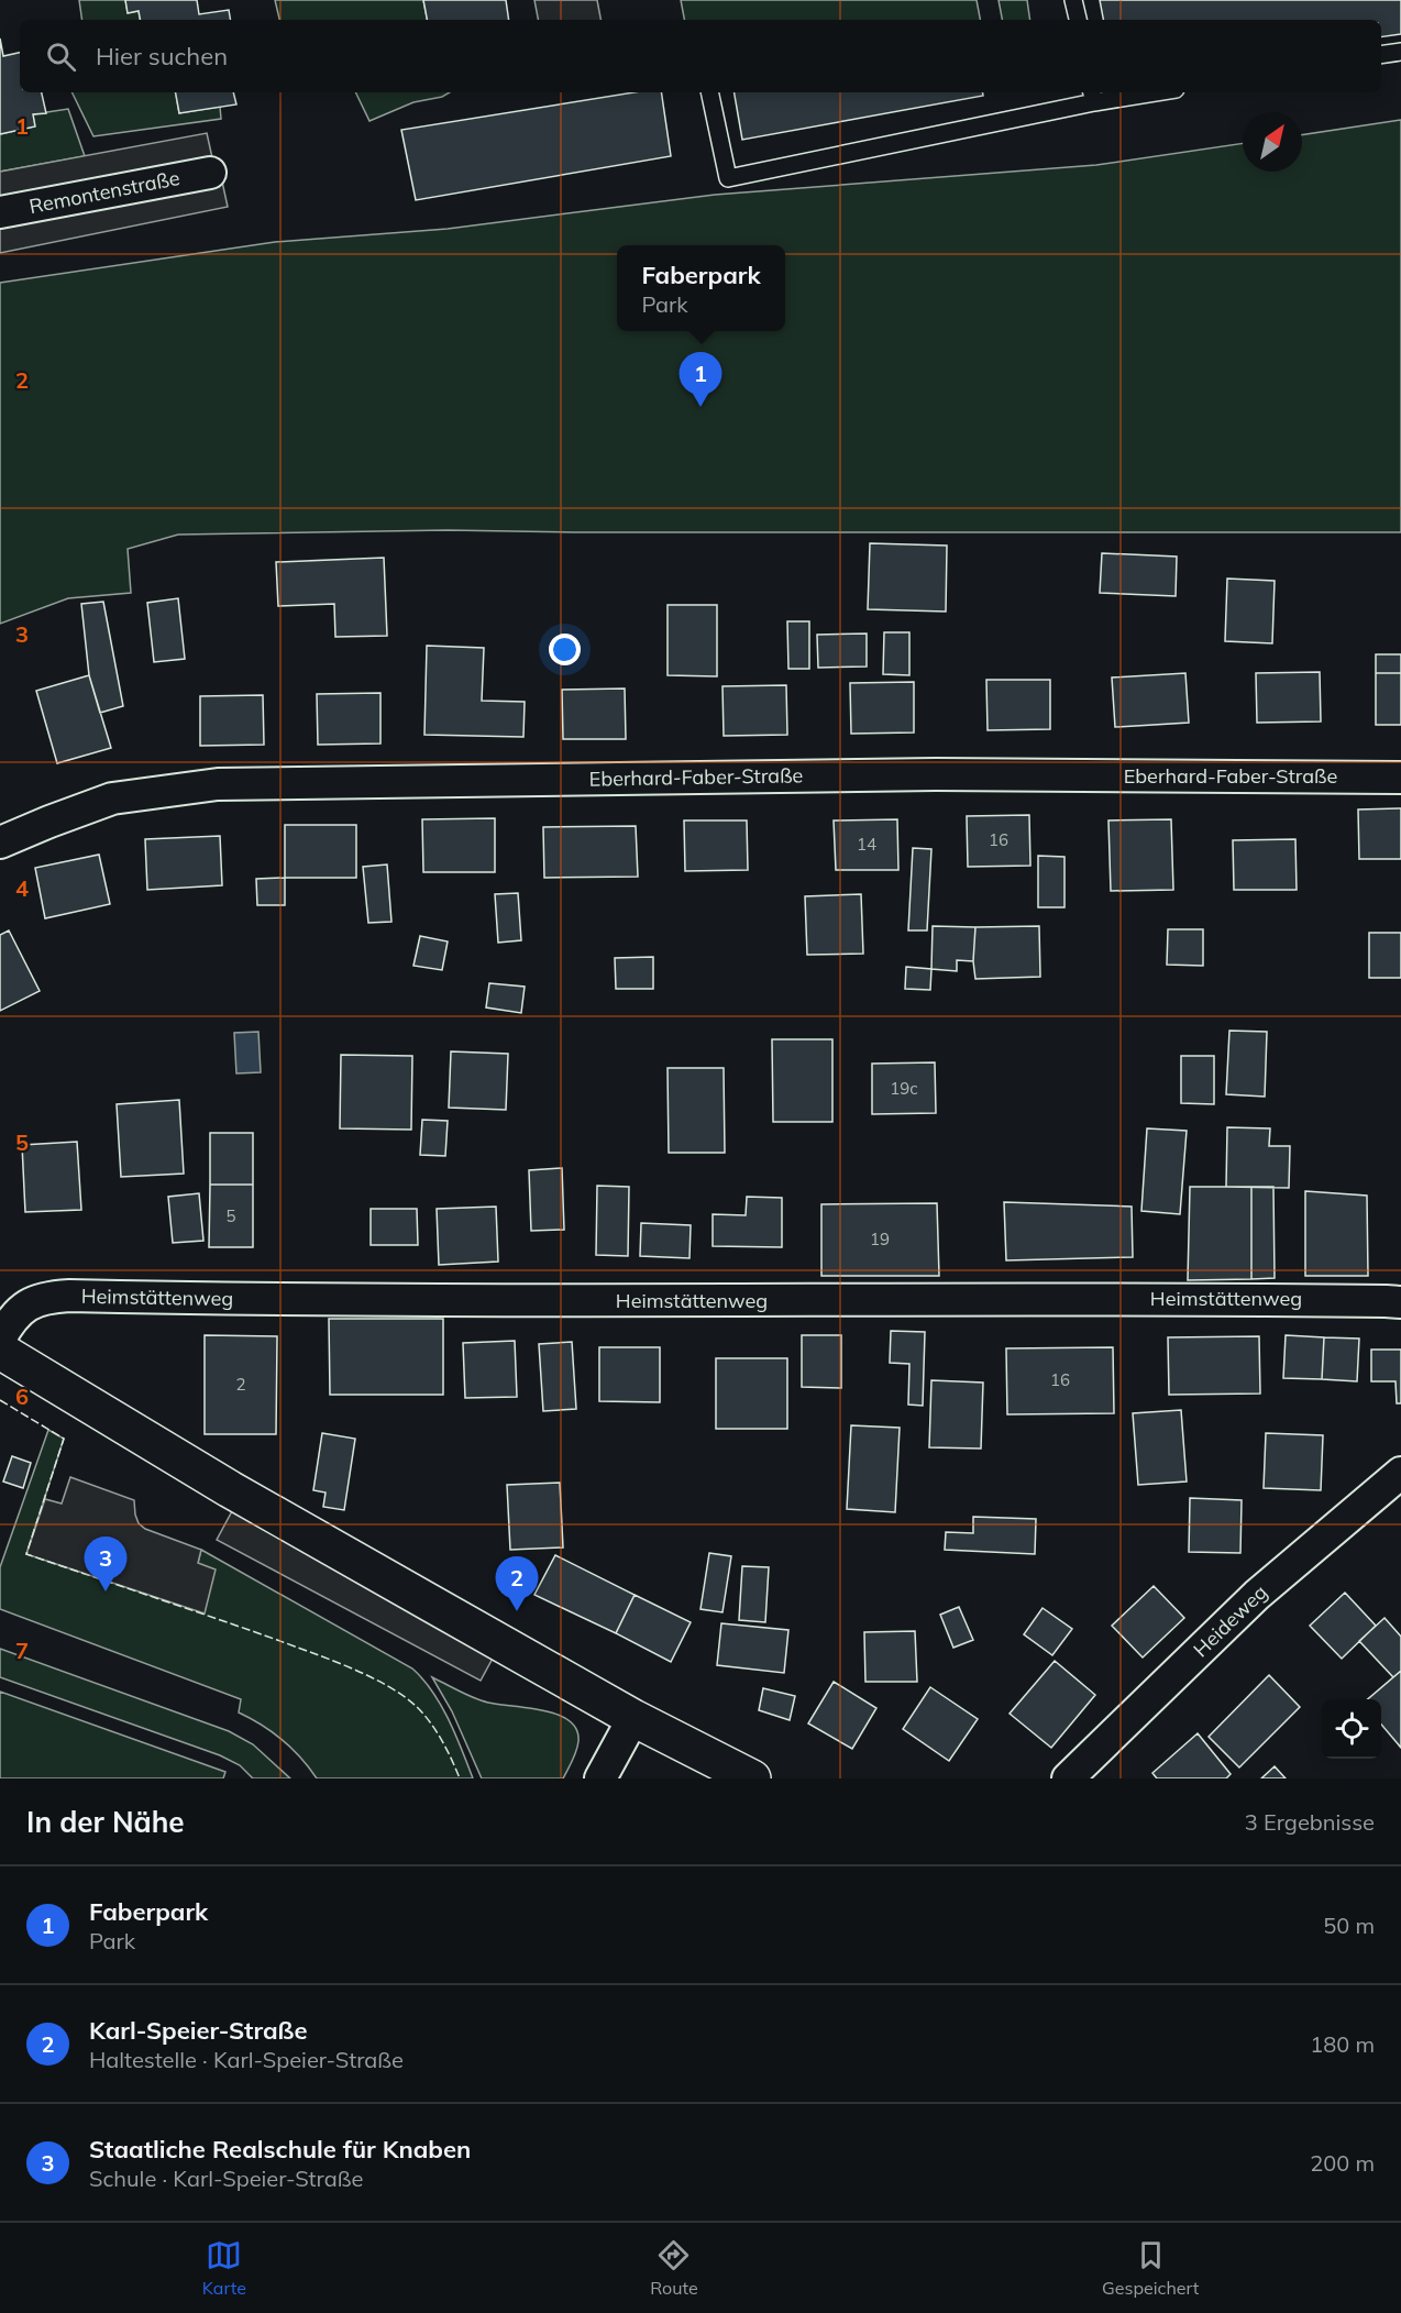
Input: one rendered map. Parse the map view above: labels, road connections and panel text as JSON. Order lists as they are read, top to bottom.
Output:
{
  "streets": {
    "street": [
      "Remontenstraße",
      "Eberhard-Faber-Straße",
      "Heimstättenweg",
      "Heideweg"
    ]
  },
  "house_numbers": [
    "16",
    "14",
    "19c",
    "5",
    "19",
    "16",
    "2"
  ],
  "north": "top right",
  "page": {
    "search": "Hier suchen",
    "popup": ["Faberpark", "Park"],
    "pins": ["1", "3", "2"],
    "heading": ["In der Nähe", "3 Ergebnisse"],
    "list": [
      {
        "mark": "1",
        "name": "Faberpark",
        "note": "Park",
        "value": "50 m"
      },
      {
        "mark": "2",
        "name": "Karl-Speier-Straße",
        "note": "Haltestelle · Karl-Speier-Straße",
        "value": "180 m"
      },
      {
        "mark": "3",
        "name": "Staatliche Realschule für Knaben",
        "note": "Schule · Karl-Speier-Straße",
        "value": "200 m"
      }
    ],
    "nav": ["Karte", "Route", "Gespeichert"]
  },
  "grid": {
    "rows": [
      "1",
      "2",
      "3",
      "4",
      "5",
      "6",
      "7"
    ]
  }
}
